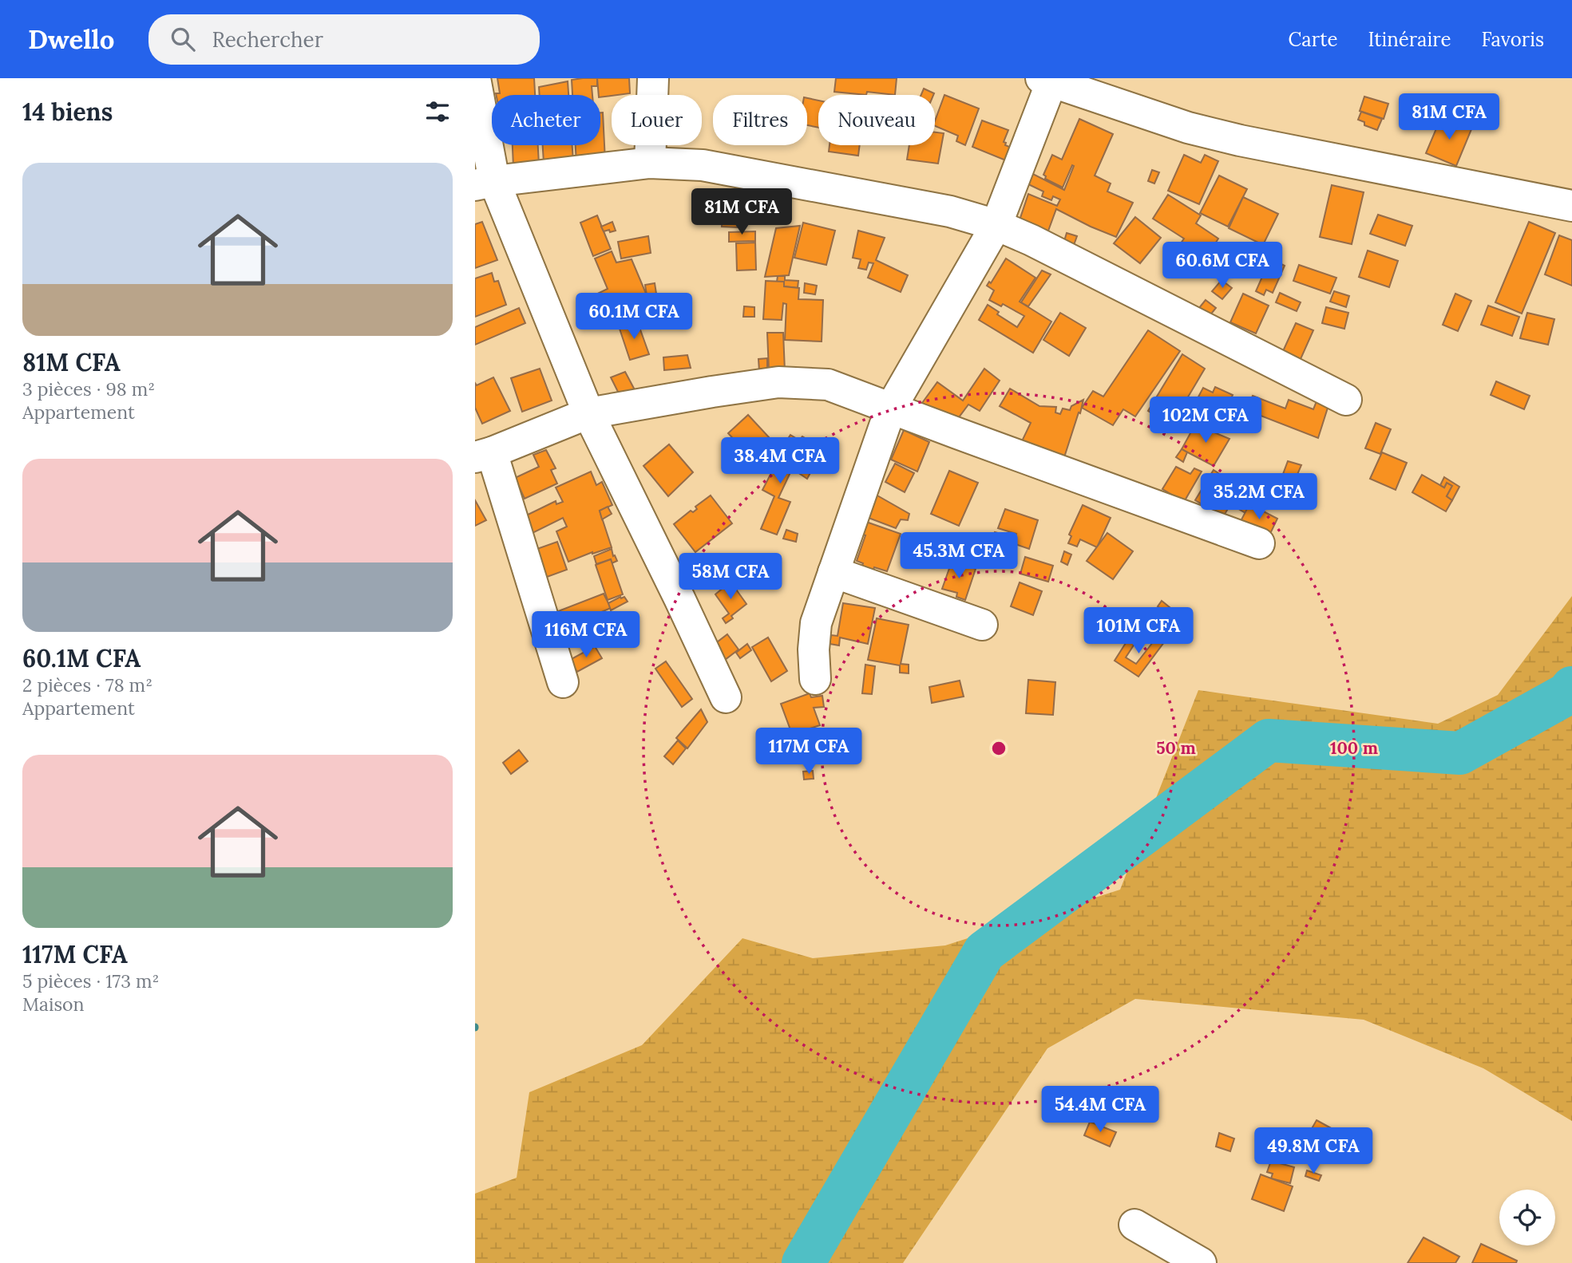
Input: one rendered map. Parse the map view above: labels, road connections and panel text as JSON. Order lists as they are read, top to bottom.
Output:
{
  "page": {
    "header": "Dwello",
    "search": "Rechercher",
    "nav": ["Carte", "Itinéraire", "Favoris"],
    "heading": "14 biens",
    "price": [
      "81M CFA",
      "81M CFA",
      "60.6M CFA",
      "60.1M CFA",
      "102M CFA",
      "38.4M CFA",
      "35.2M CFA",
      "45.3M CFA",
      "58M CFA",
      "101M CFA",
      "116M CFA",
      "117M CFA",
      "54.4M CFA",
      "49.8M CFA"
    ],
    "chip": [
      "Acheter",
      "Louer",
      "Filtres",
      "Nouveau"
    ],
    "list": [
      {
        "name": "81M CFA",
        "note": "3 pièces · 98 m² · Appartement"
      },
      {
        "name": "60.1M CFA",
        "note": "2 pièces · 78 m² · Appartement"
      },
      {
        "name": "117M CFA",
        "note": "5 pièces · 173 m² · Maison"
      }
    ]
  },
  "rings": ["50 m", "100 m"]
}
